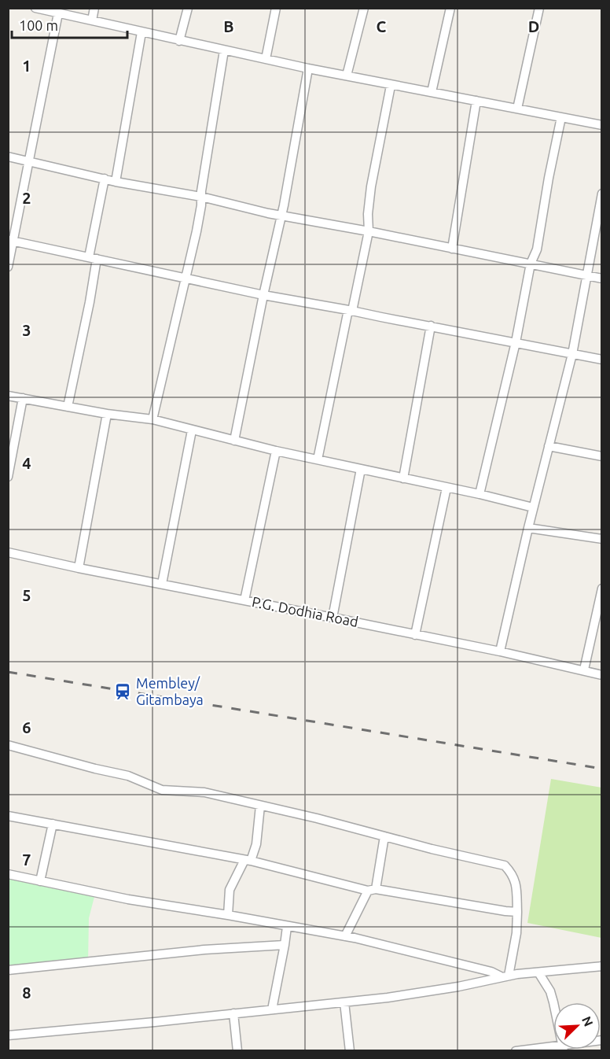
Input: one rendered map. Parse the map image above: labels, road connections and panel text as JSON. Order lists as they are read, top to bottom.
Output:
{
  "streets": {
    "street": ["P.G. Dodhia Road"]
  },
  "places": {
    "station": ["Membley/ Gitambaya"]
  },
  "scale_bar": "100 m",
  "north": "top right",
  "grid": {
    "columns": ["B", "C", "D"],
    "rows": [
      "1",
      "2",
      "3",
      "4",
      "5",
      "6",
      "7",
      "8"
    ]
  }
}
